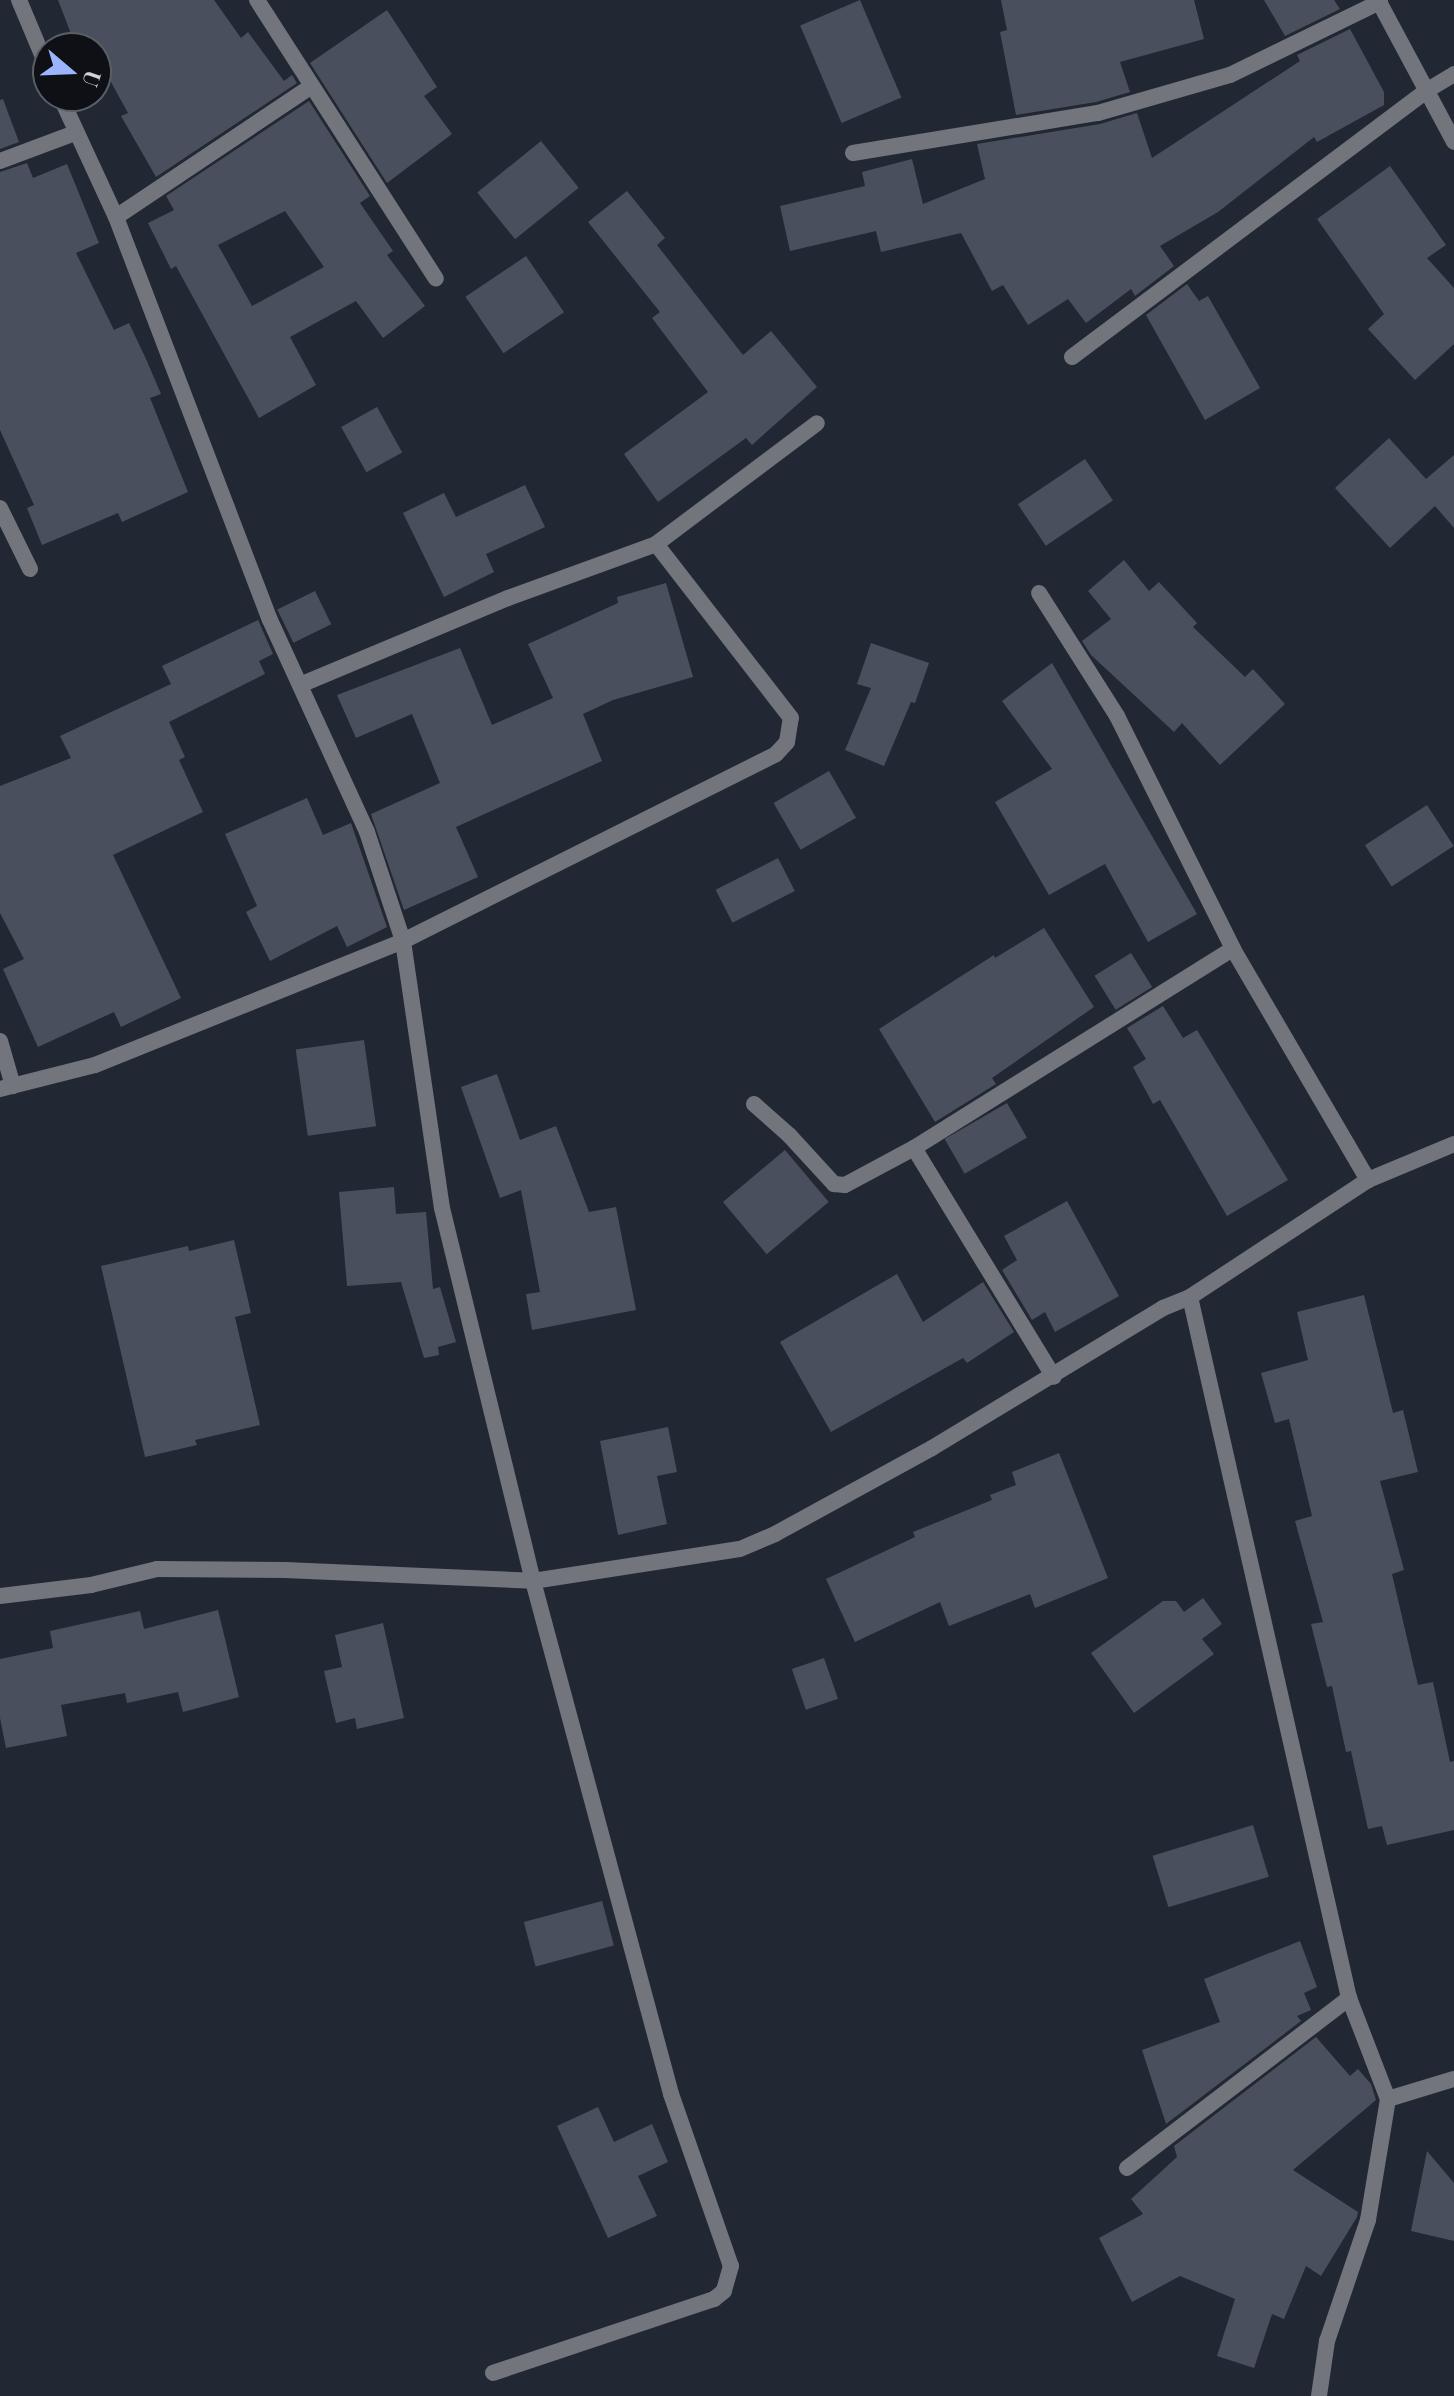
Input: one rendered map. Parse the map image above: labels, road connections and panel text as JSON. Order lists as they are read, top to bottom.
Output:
{
  "north": "right"
}
